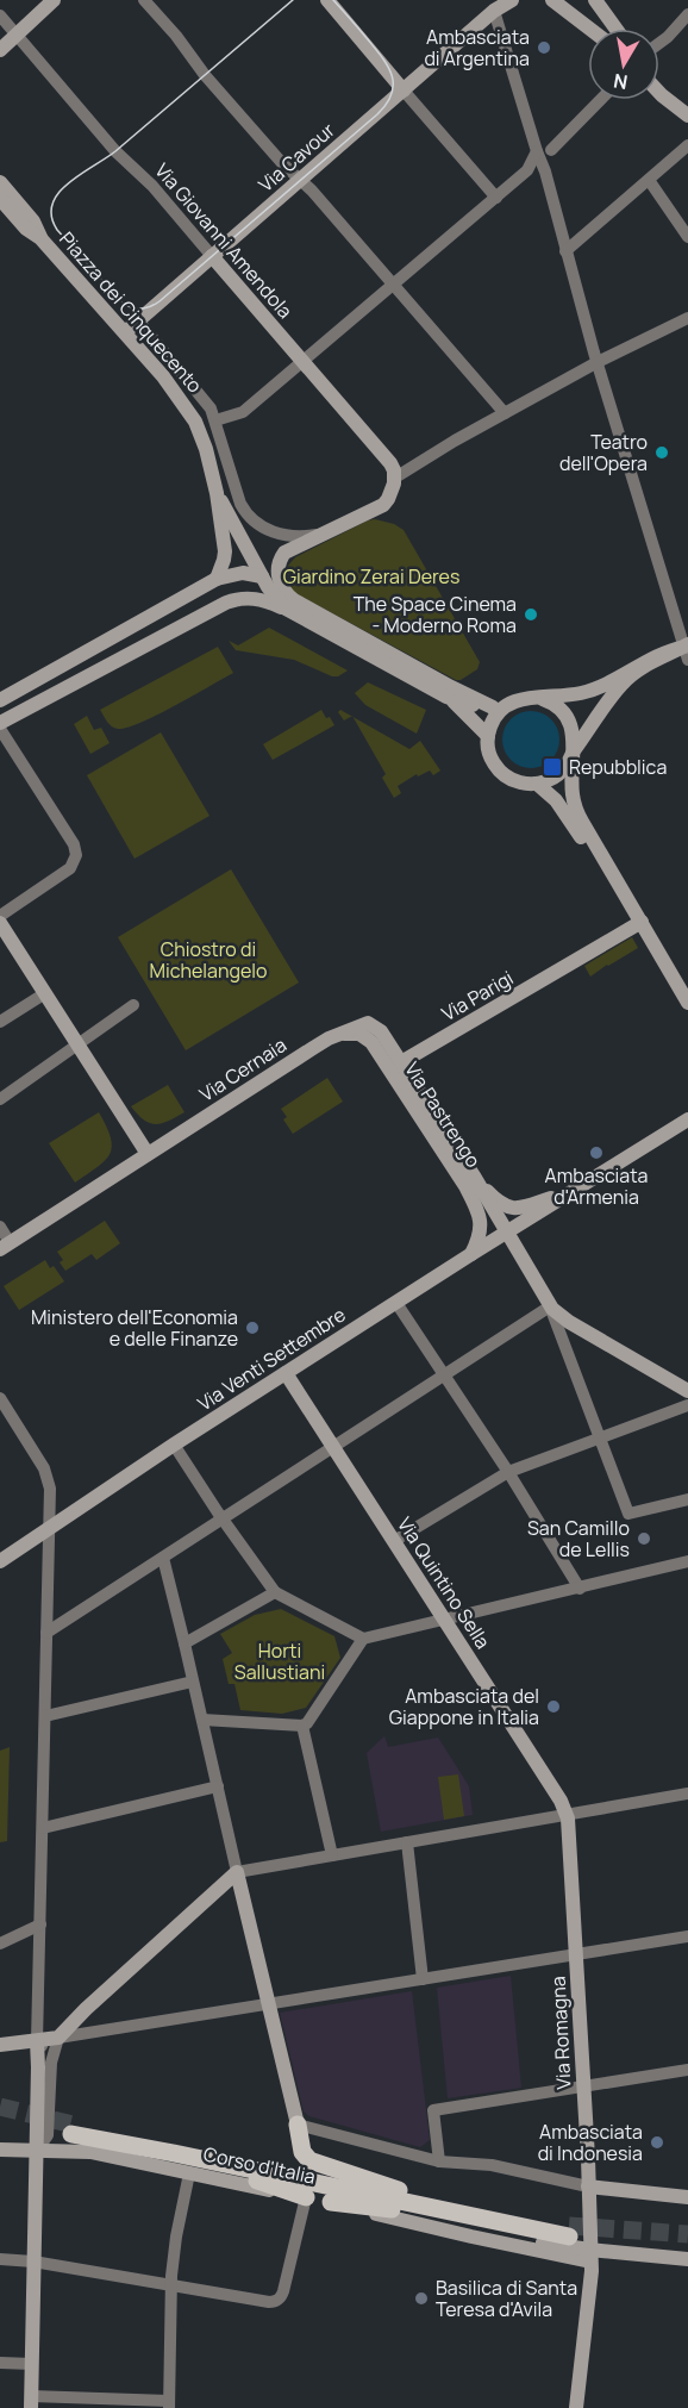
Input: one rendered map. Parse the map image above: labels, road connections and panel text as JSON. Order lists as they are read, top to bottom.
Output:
{
  "streets": {
    "main road": ["Corso d'Italia"],
    "street": [
      "Via Cavour",
      "Via Giovanni Amendola",
      "Piazza dei Cinquecento",
      "Via Parigi",
      "Via Cernaia",
      "Via Pastrengo",
      "Via Venti Settembre",
      "Via Quintino Sella",
      "Via Romagna"
    ]
  },
  "crossings": [
    ["Via Cavour", "Via Giovanni Amendola"],
    ["Via Cavour", "Piazza dei Cinquecento"],
    ["Via Parigi", "Via Pastrengo"],
    ["Via Cernaia", "Via Pastrengo"],
    ["Via Pastrengo", "Via Venti Settembre"],
    ["Via Venti Settembre", "Via Quintino Sella"],
    ["Via Quintino Sella", "Via Romagna"],
    ["Via Romagna", "Corso d'Italia"]
  ],
  "parks": ["Giardino Zerai Deres", "Chiostro di Michelangelo", "Horti Sallustiani"],
  "places": {
    "other": [
      "Ambasciata di Argentina",
      "Teatro dell'Opera",
      "The Space Cinema - Moderno Roma",
      "Ambasciata d'Armenia",
      "Ministero dell'Economia e delle Finanze",
      "San Camillo de Lellis",
      "Ambasciata del Giappone in Italia",
      "Ambasciata di Indonesia",
      "Basilica di Santa Teresa d'Avila"
    ],
    "transit": ["Repubblica"]
  },
  "north": "bottom"
}
